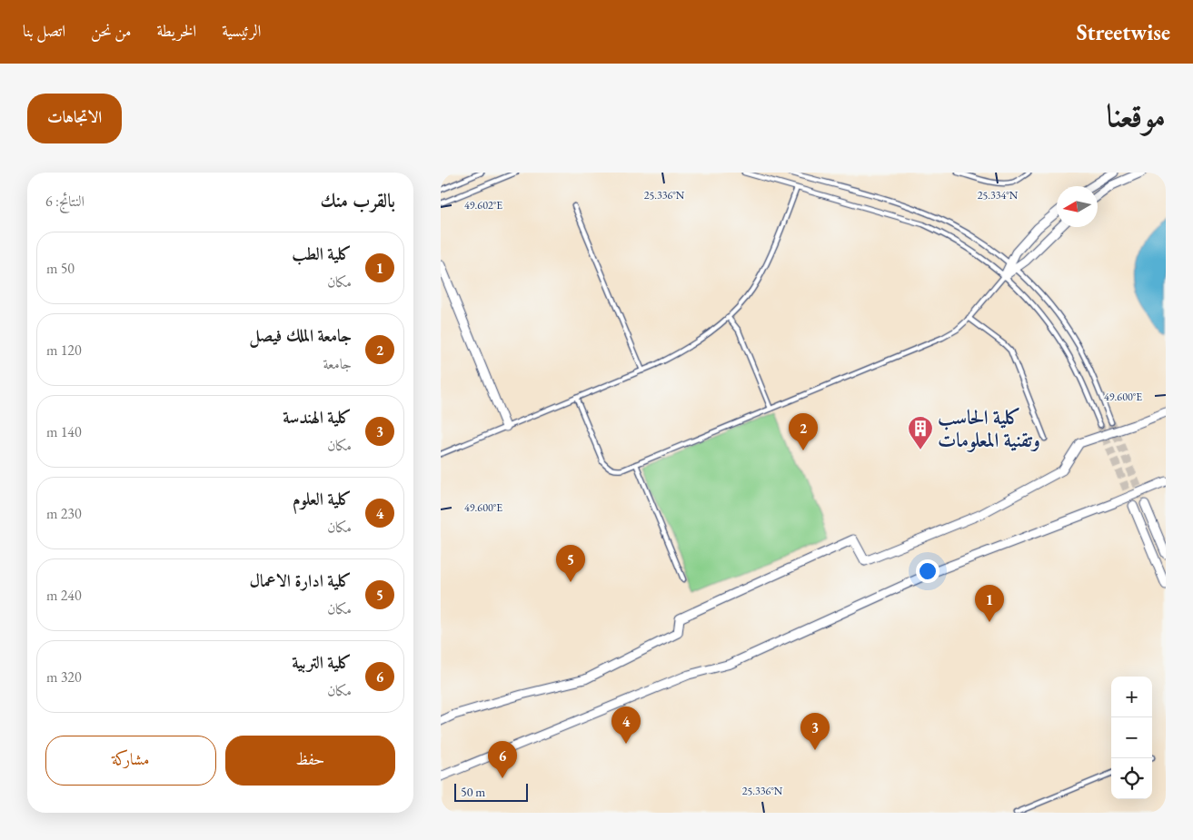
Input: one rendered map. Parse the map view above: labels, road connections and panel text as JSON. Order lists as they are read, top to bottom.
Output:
{
  "places": {
    "building": ["كلية الحاسب وتقنية المعلومات"]
  },
  "scale_bar": "50 m",
  "north": "left",
  "page": {
    "header": "Streetwise",
    "nav": [
      "الرئيسية",
      "الخريطة",
      "من نحن",
      "اتصل بنا"
    ],
    "title": "موقعنا",
    "buttons": [
      "الاتجاهات",
      ["حفظ", "مشاركة"]
    ],
    "heading": ["بالقرب منك", "النتائج: 6"],
    "list": [
      {
        "mark": "1",
        "name": "كلية الطب",
        "note": "مكان",
        "value": "50 m"
      },
      {
        "mark": "2",
        "name": "جامعة الملك فيصل",
        "note": "جامعة",
        "value": "120 m"
      },
      {
        "mark": "3",
        "name": "كلية الهندسة",
        "note": "مكان",
        "value": "140 m"
      },
      {
        "mark": "4",
        "name": "كلية العلوم",
        "note": "مكان",
        "value": "230 m"
      },
      {
        "mark": "5",
        "name": "كلية ادارة الاعمال",
        "note": "مكان",
        "value": "240 m"
      },
      {
        "mark": "6",
        "name": "كلية التربية",
        "note": "مكان",
        "value": "320 m"
      }
    ],
    "pins": [
      "2",
      "5",
      "1",
      "4",
      "3",
      "6"
    ],
    "map_buttons": ["+", "−"],
    "scale": "50 m"
  },
  "coordinates": [
    "25.336°N",
    "25.334°N",
    "49.602°E",
    "49.600°E"
  ]
}
